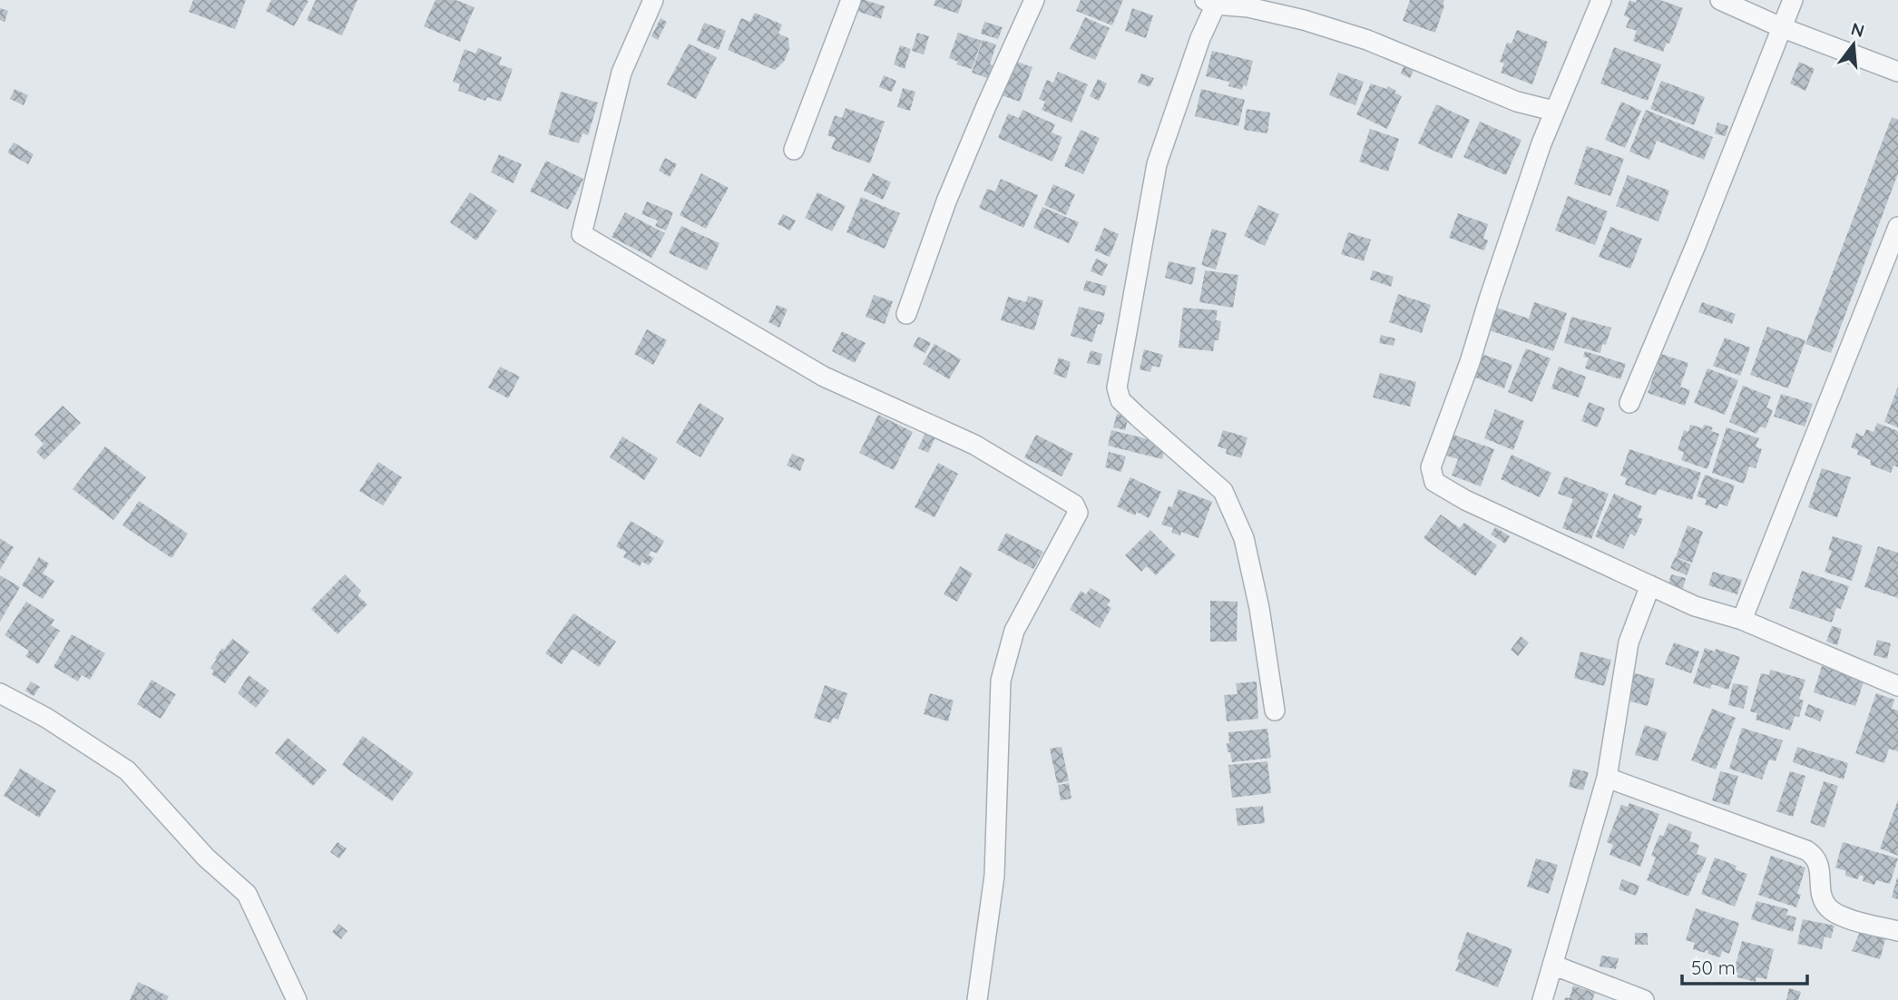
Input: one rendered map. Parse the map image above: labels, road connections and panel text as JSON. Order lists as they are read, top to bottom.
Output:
{
  "scale_bar": "50 m",
  "north": "top"
}
